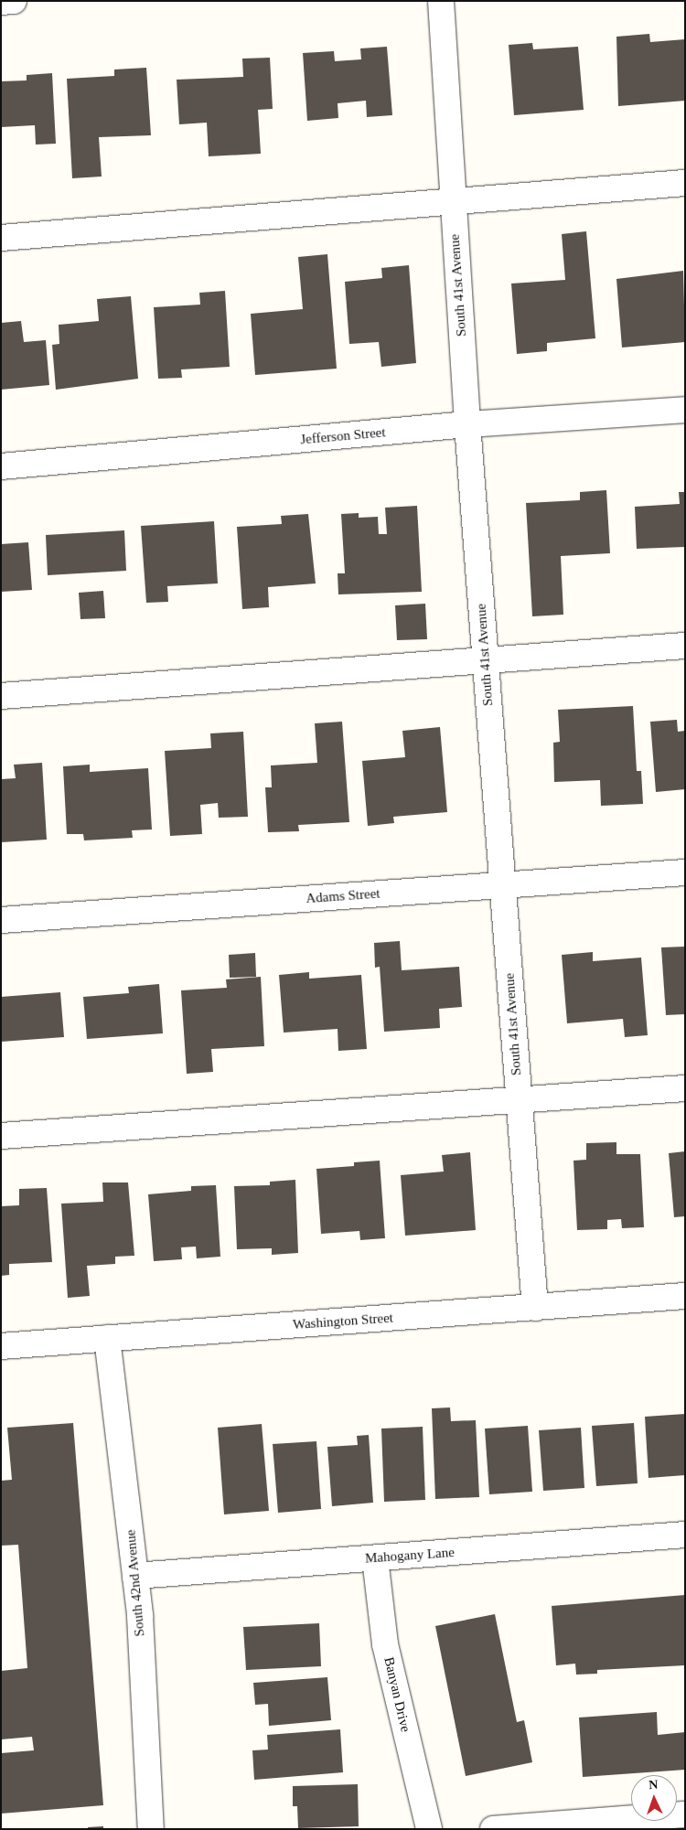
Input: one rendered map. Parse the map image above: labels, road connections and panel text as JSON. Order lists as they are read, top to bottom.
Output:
{
  "streets": {
    "street": [
      "South 41st Avenue",
      "Jefferson Street",
      "Adams Street",
      "Washington Street",
      "Mahogany Lane",
      "South 42nd Avenue",
      "Banyan Drive"
    ]
  },
  "crossings": [
    ["South 41st Avenue", "Jefferson Street"],
    ["South 41st Avenue", "Adams Street"],
    ["South 41st Avenue", "Washington Street"],
    ["Washington Street", "South 42nd Avenue"],
    ["Mahogany Lane", "South 42nd Avenue"],
    ["Mahogany Lane", "Banyan Drive"]
  ],
  "north": "top"
}
